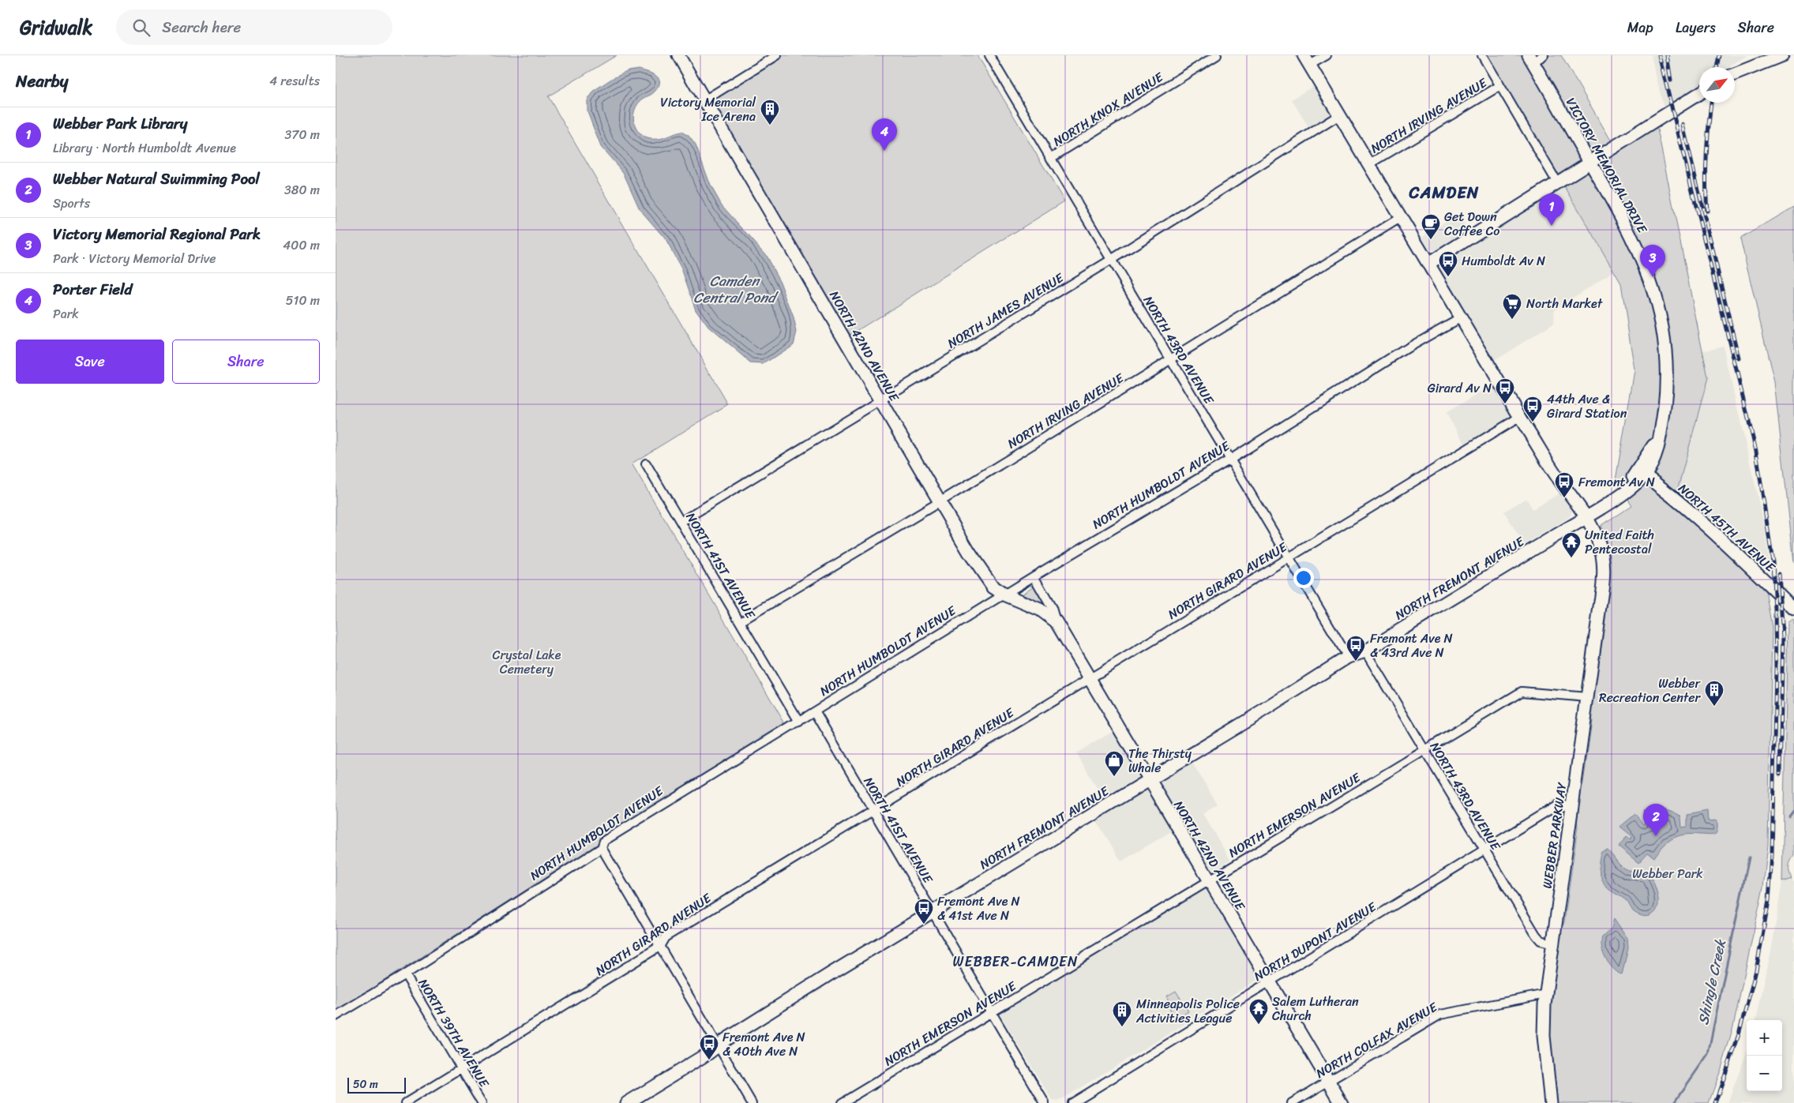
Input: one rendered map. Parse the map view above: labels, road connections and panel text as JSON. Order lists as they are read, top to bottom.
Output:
{
  "streets": {
    "street": [
      "NORTH KNOX AVENUE",
      "NORTH IRVING AVENUE",
      "VICTORY MEMORIAL DRIVE",
      "NORTH JAMES AVENUE",
      "NORTH 42ND AVENUE",
      "NORTH 43RD AVENUE",
      "NORTH HUMBOLDT AVENUE",
      "NORTH 45TH AVENUE",
      "NORTH 41ST AVENUE",
      "NORTH FREMONT AVENUE",
      "NORTH GIRARD AVENUE",
      "NORTH EMERSON AVENUE",
      "WEBBER PARKWAY",
      "NORTH DUPONT AVENUE",
      "NORTH 39TH AVENUE",
      "NORTH COLFAX AVENUE"
    ]
  },
  "crossings": [
    ["NORTH KNOX AVENUE", "NORTH 43RD AVENUE"],
    ["NORTH IRVING AVENUE", "NORTH 42ND AVENUE"],
    ["NORTH IRVING AVENUE", "NORTH 43RD AVENUE"],
    ["NORTH IRVING AVENUE", "NORTH 41ST AVENUE"],
    ["NORTH IRVING AVENUE", "WEBBER PARKWAY"],
    ["VICTORY MEMORIAL DRIVE", "NORTH 45TH AVENUE"],
    ["VICTORY MEMORIAL DRIVE", "NORTH FREMONT AVENUE"],
    ["NORTH JAMES AVENUE", "NORTH 42ND AVENUE"],
    ["NORTH JAMES AVENUE", "NORTH 43RD AVENUE"],
    ["NORTH JAMES AVENUE", "NORTH 41ST AVENUE"],
    ["NORTH JAMES AVENUE", "WEBBER PARKWAY"],
    ["NORTH 42ND AVENUE", "NORTH HUMBOLDT AVENUE"],
    ["NORTH 42ND AVENUE", "NORTH FREMONT AVENUE"],
    ["NORTH 42ND AVENUE", "NORTH GIRARD AVENUE"],
    ["NORTH 42ND AVENUE", "NORTH EMERSON AVENUE"],
    ["NORTH 42ND AVENUE", "NORTH DUPONT AVENUE"],
    ["NORTH 42ND AVENUE", "NORTH COLFAX AVENUE"],
    ["NORTH 43RD AVENUE", "NORTH HUMBOLDT AVENUE"],
    ["NORTH 43RD AVENUE", "NORTH FREMONT AVENUE"],
    ["NORTH 43RD AVENUE", "NORTH GIRARD AVENUE"],
    ["NORTH 43RD AVENUE", "NORTH EMERSON AVENUE"],
    ["NORTH 43RD AVENUE", "WEBBER PARKWAY"],
    ["NORTH 43RD AVENUE", "NORTH DUPONT AVENUE"],
    ["NORTH HUMBOLDT AVENUE", "NORTH 41ST AVENUE"],
    ["NORTH HUMBOLDT AVENUE", "WEBBER PARKWAY"],
    ["NORTH HUMBOLDT AVENUE", "NORTH 39TH AVENUE"],
    ["NORTH 41ST AVENUE", "NORTH FREMONT AVENUE"],
    ["NORTH 41ST AVENUE", "NORTH GIRARD AVENUE"],
    ["NORTH 41ST AVENUE", "NORTH EMERSON AVENUE"],
    ["NORTH FREMONT AVENUE", "WEBBER PARKWAY"],
    ["NORTH GIRARD AVENUE", "WEBBER PARKWAY"],
    ["NORTH GIRARD AVENUE", "NORTH 39TH AVENUE"],
    ["NORTH EMERSON AVENUE", "WEBBER PARKWAY"],
    ["WEBBER PARKWAY", "NORTH DUPONT AVENUE"],
    ["WEBBER PARKWAY", "NORTH COLFAX AVENUE"]
  ],
  "districts": ["CAMDEN", "WEBBER-CAMDEN"],
  "water": ["Camden Central Pond", "Shingle Creek"],
  "parks": ["Crystal Lake Cemetery", "Webber Park"],
  "places": {
    "building": ["Victory Memorial Ice Arena", "Webber Recreation Center", "Minneapolis Police Activities League"],
    "cafe": ["Get Down Coffee Co"],
    "bus stop": [
      "Humboldt Av N",
      "Girard Av N",
      "44th Ave & Girard Station",
      "Fremont Av N",
      "Fremont Ave N & 43rd Ave N",
      "Fremont Ave N & 41st Ave N",
      "Fremont Ave N & 40th Ave N"
    ],
    "supermarket": ["North Market"],
    "temple": ["United Faith Pentecostal", "Salem Lutheran Church"],
    "shop": ["The Thirsty Whale"]
  },
  "scale_bar": "50 m",
  "north": "top right",
  "page": {
    "header": "Gridwalk",
    "search": "Search here",
    "nav": ["Map", "Layers", "Share"],
    "heading": ["Nearby", "4 results"],
    "list": [
      {
        "mark": "1",
        "name": "Webber Park Library",
        "note": "Library · North Humboldt Avenue",
        "value": "370 m"
      },
      {
        "mark": "2",
        "name": "Webber Natural Swimming Pool",
        "note": "Sports",
        "value": "380 m"
      },
      {
        "mark": "3",
        "name": "Victory Memorial Regional Park",
        "note": "Park · Victory Memorial Drive",
        "value": "400 m"
      },
      {
        "mark": "4",
        "name": "Porter Field",
        "note": "Park",
        "value": "510 m"
      }
    ],
    "pins": [
      "4",
      "1",
      "3",
      "2"
    ],
    "buttons": ["Save", "Share"],
    "map_buttons": ["+", "−"],
    "scale": "50 m"
  }
}
